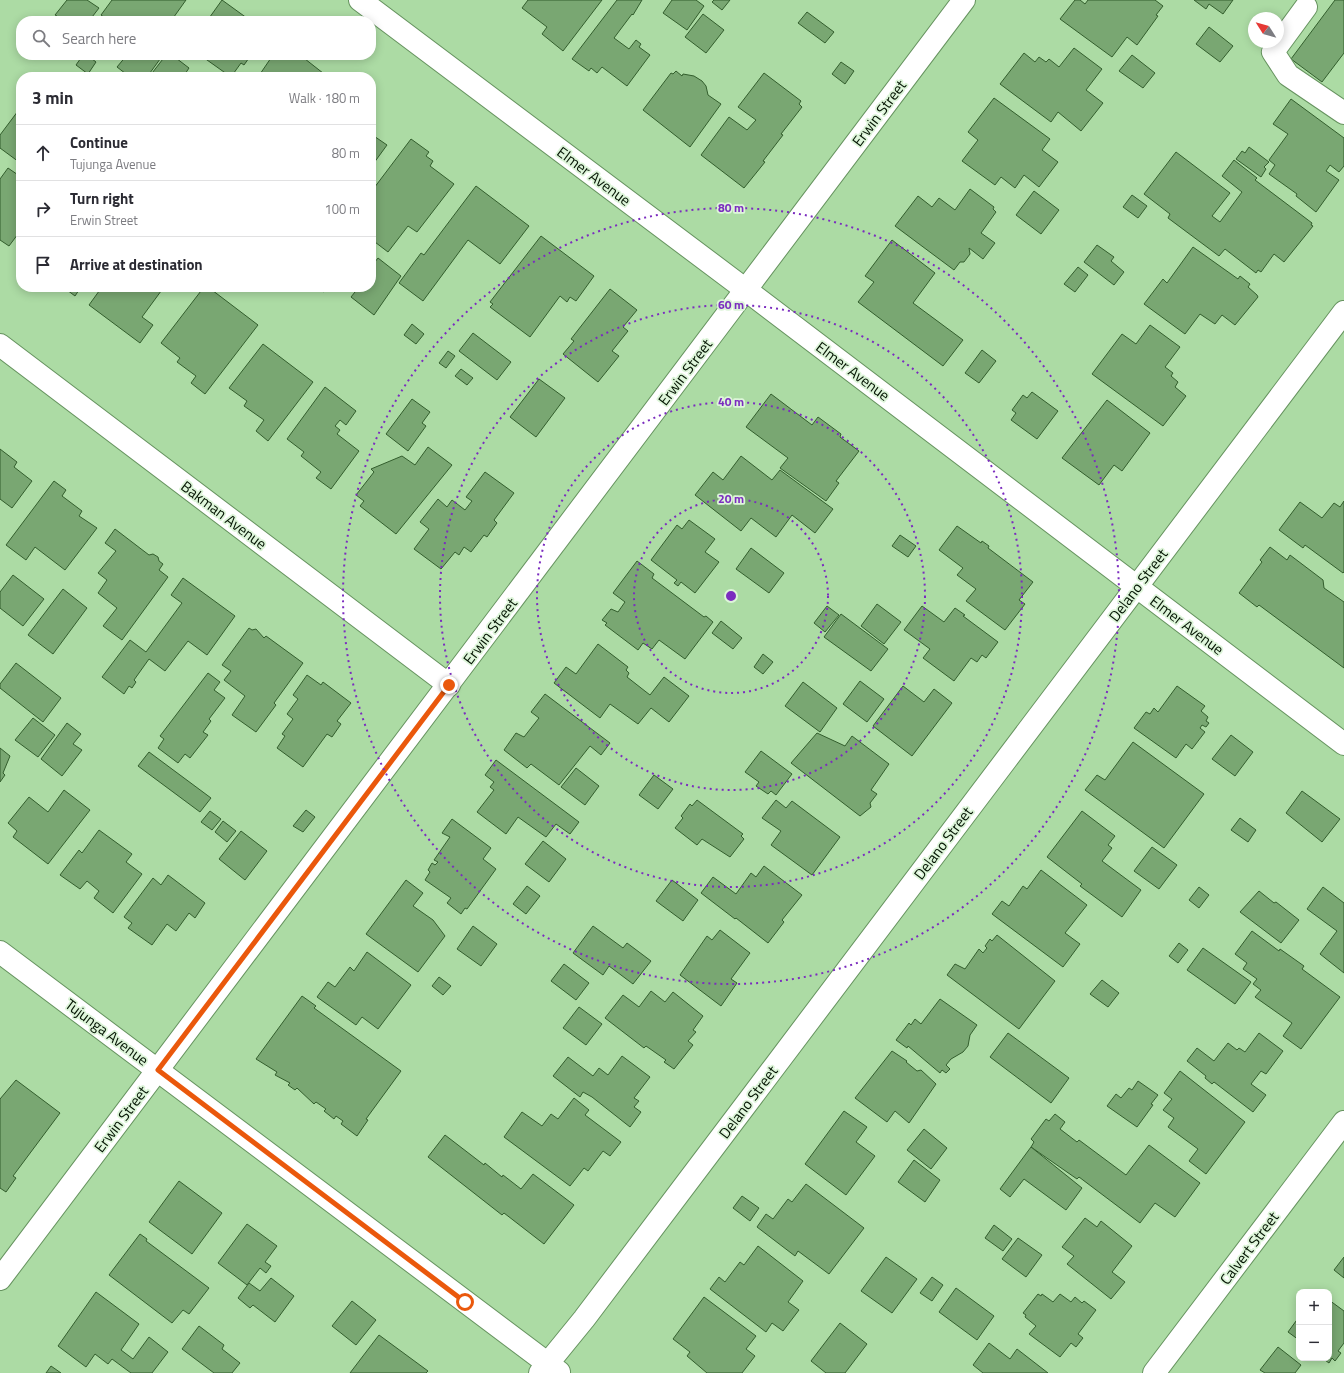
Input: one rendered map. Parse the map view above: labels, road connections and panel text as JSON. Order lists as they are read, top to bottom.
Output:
{
  "streets": {
    "street": [
      "Erwin Street",
      "Elmer Avenue",
      "Bakman Avenue",
      "Delano Street",
      "Tujunga Avenue",
      "Calvert Street"
    ]
  },
  "crossings": [
    ["Erwin Street", "Elmer Avenue"],
    ["Erwin Street", "Bakman Avenue"],
    ["Erwin Street", "Tujunga Avenue"],
    ["Elmer Avenue", "Delano Street"],
    ["Delano Street", "Tujunga Avenue"]
  ],
  "north": "top left",
  "page": {
    "search": "Search here",
    "heading": ["3 min", "Walk · 180 m"],
    "list": [
      ["Continue", "Tujunga Avenue", "80 m"],
      ["Turn right", "Erwin Street", "100 m"],
      "Arrive at destination"
    ],
    "map_buttons": ["+", "−"]
  },
  "rings": [
    "80 m",
    "60 m",
    "40 m",
    "20 m"
  ]
}
